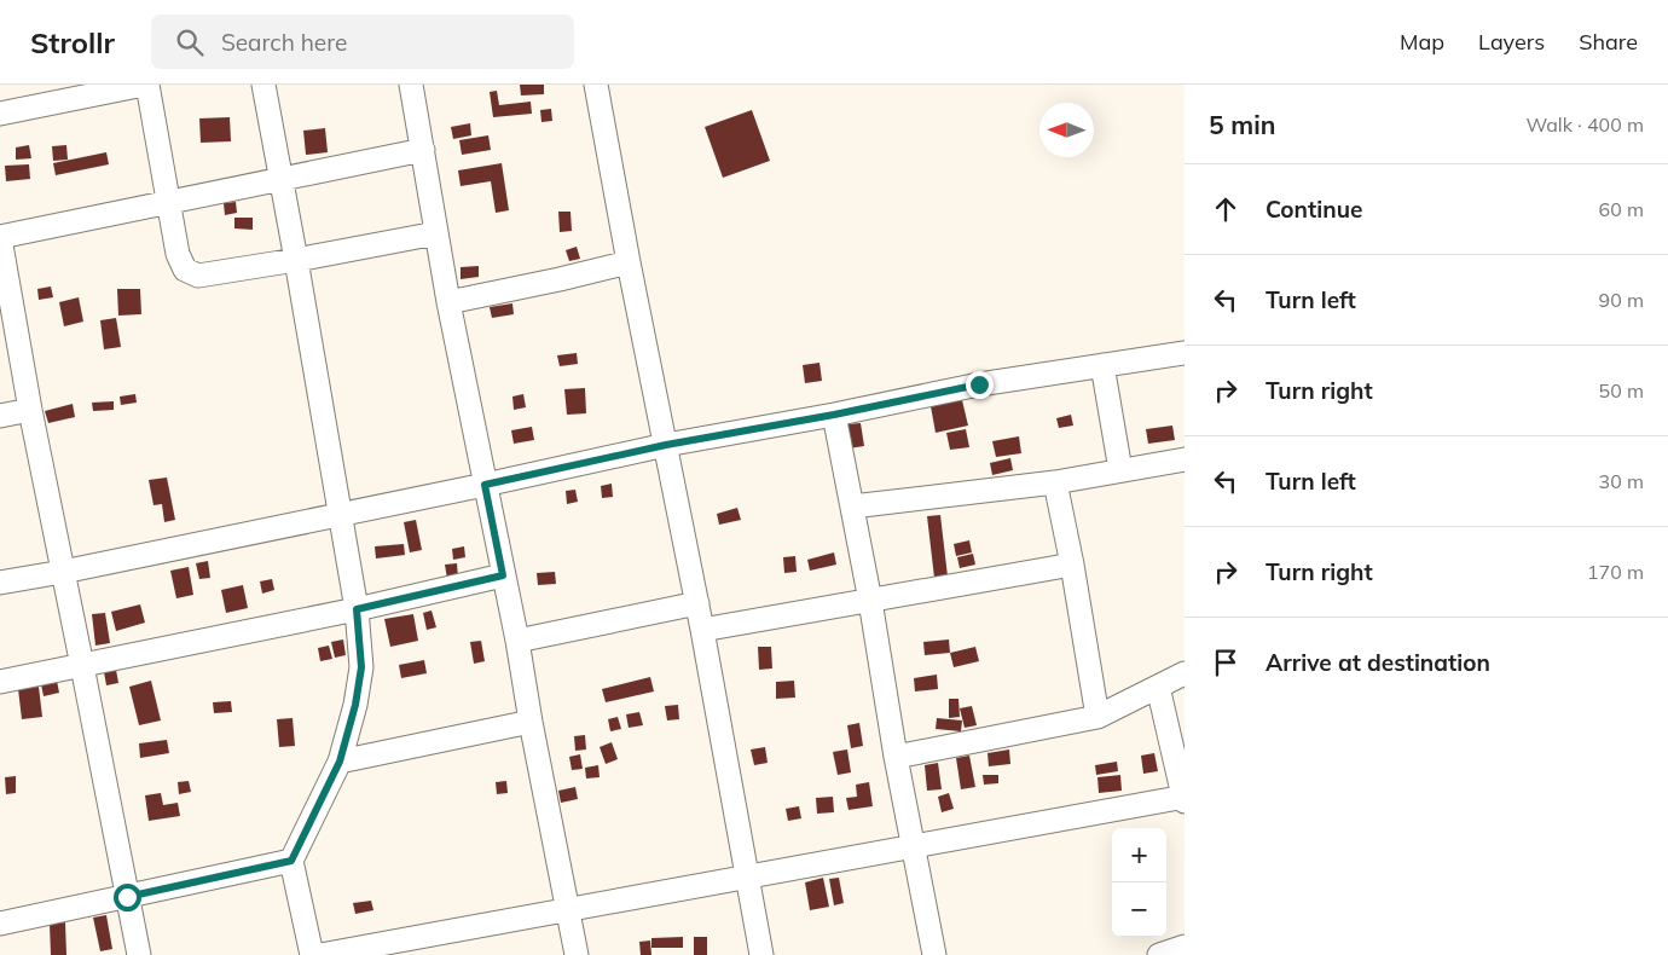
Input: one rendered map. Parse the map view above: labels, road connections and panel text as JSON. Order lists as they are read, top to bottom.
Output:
{
  "north": "left",
  "page": {
    "header": "Strollr",
    "search": "Search here",
    "nav": ["Map", "Layers", "Share"],
    "heading": ["5 min", "Walk · 400 m"],
    "list": [
      ["Continue", "60 m"],
      ["Turn left", "90 m"],
      ["Turn right", "50 m"],
      ["Turn left", "30 m"],
      ["Turn right", "170 m"],
      "Arrive at destination"
    ],
    "map_buttons": ["+", "−"]
  }
}
